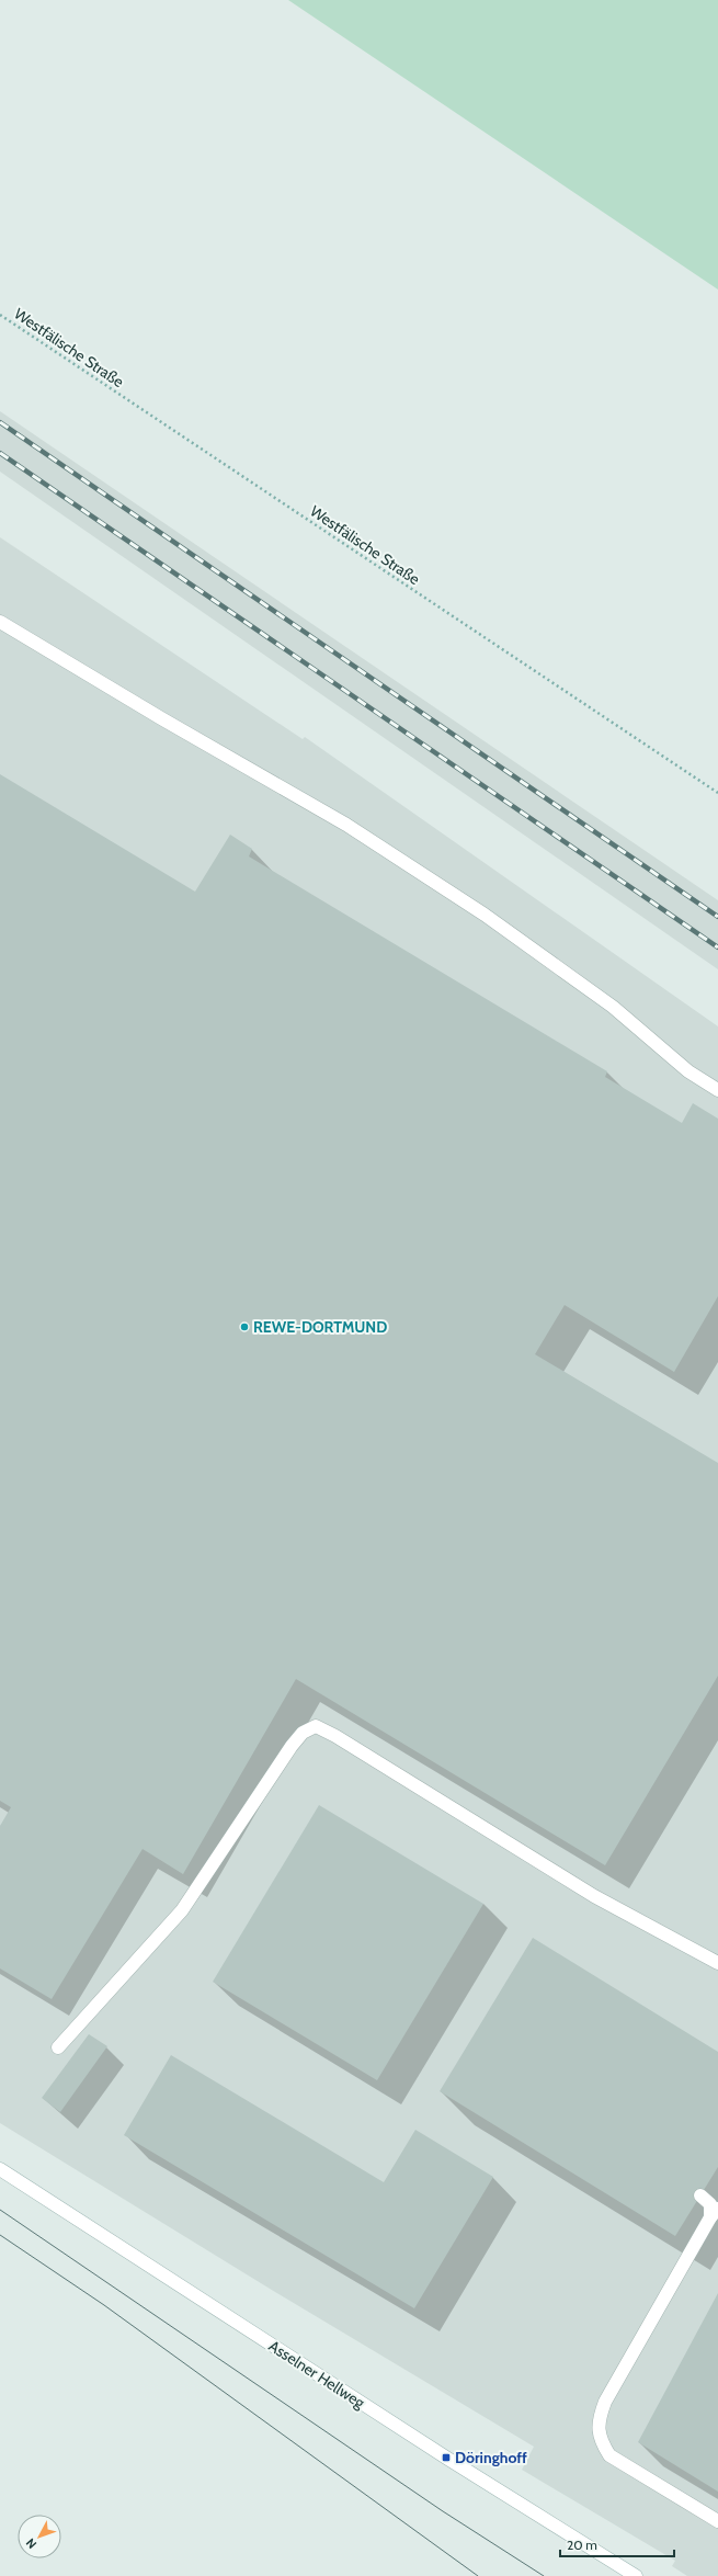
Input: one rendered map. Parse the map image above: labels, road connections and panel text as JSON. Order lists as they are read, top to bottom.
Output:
{
  "streets": {
    "main road": ["Asselner Hellweg"],
    "path": ["Westfälische Straße"]
  },
  "places": {
    "other": ["REWE-DORTMUND"],
    "transit": ["Döringhoff"]
  },
  "scale_bar": "20 m",
  "north": "bottom left"
}
